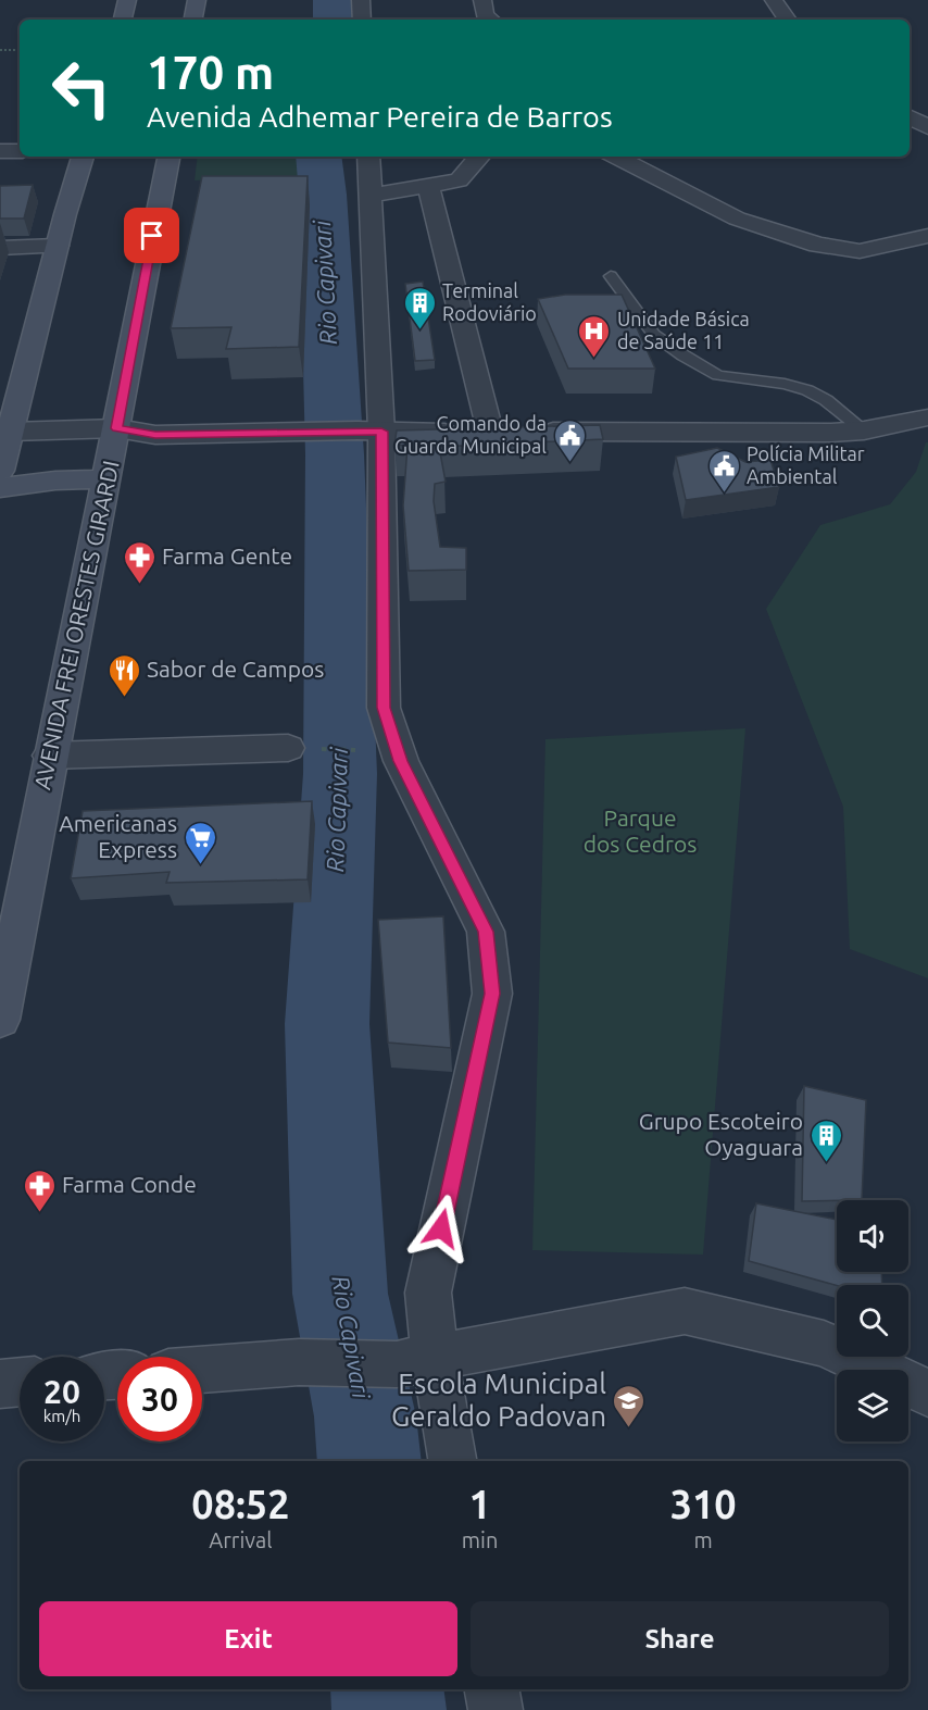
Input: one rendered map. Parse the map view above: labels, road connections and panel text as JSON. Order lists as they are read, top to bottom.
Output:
{
  "streets": {
    "main road": ["AVENIDA FREI ORESTES GIRARDI"]
  },
  "water": ["Rio Capivari"],
  "parks": ["Parque dos Cedros"],
  "places": {
    "building": ["Terminal Rodoviário", "Grupo Escoteiro Oyaguara"],
    "hospital": ["Unidade Básica de Saúde 11"],
    "public building": ["Comando da Guarda Municipal", "Polícia Militar Ambiental"],
    "pharmacy": ["Farma Gente", "Farma Conde"],
    "restaurant": ["Sabor de Campos"],
    "supermarket": ["Americanas Express"],
    "school or university": ["Escola Municipal Geraldo Padovan"]
  },
  "page": {
    "turn": ["170 m", "Avenida Adhemar Pereira de Barros"],
    "speed": "20 km/h",
    "limit": "30",
    "eta": [
      "08:52",
      "Arrival",
      "1",
      "min",
      "310",
      "m"
    ],
    "buttons": ["Exit", "Share"]
  }
}
